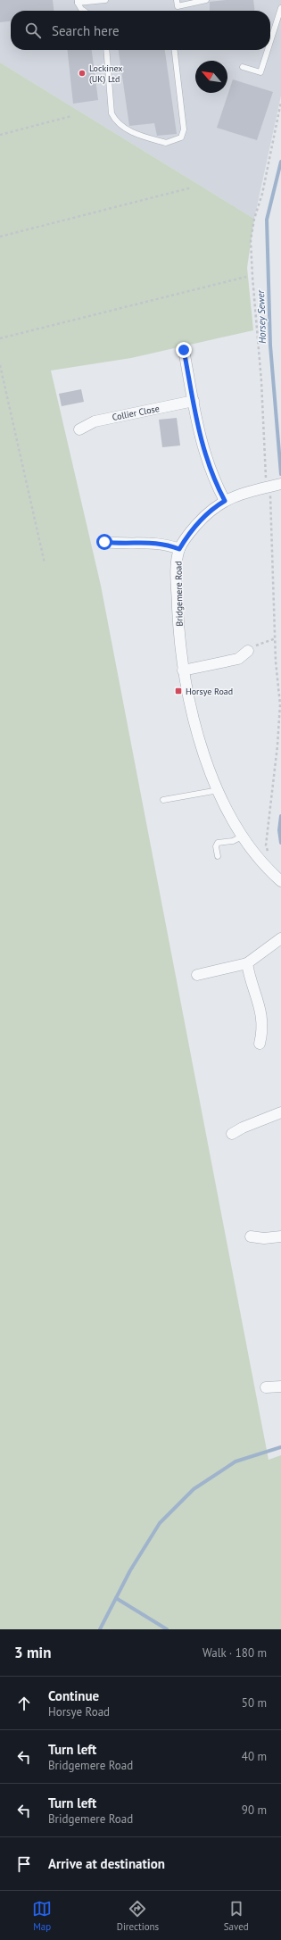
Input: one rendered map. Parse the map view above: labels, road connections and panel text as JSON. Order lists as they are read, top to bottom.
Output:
{
  "streets": {
    "street": ["Collier Close", "Bridgemere Road"]
  },
  "water": ["Horsey Sewer"],
  "places": {
    "other": ["Lockinex (UK) Ltd"],
    "transit": ["Horsye Road"]
  },
  "north": "top left",
  "page": {
    "search": "Search here",
    "heading": ["3 min", "Walk · 180 m"],
    "list": [
      ["Continue", "Horsye Road", "50 m"],
      ["Turn left", "Bridgemere Road", "40 m"],
      ["Turn left", "Bridgemere Road", "90 m"],
      "Arrive at destination"
    ],
    "nav": ["Map", "Directions", "Saved"]
  }
}
